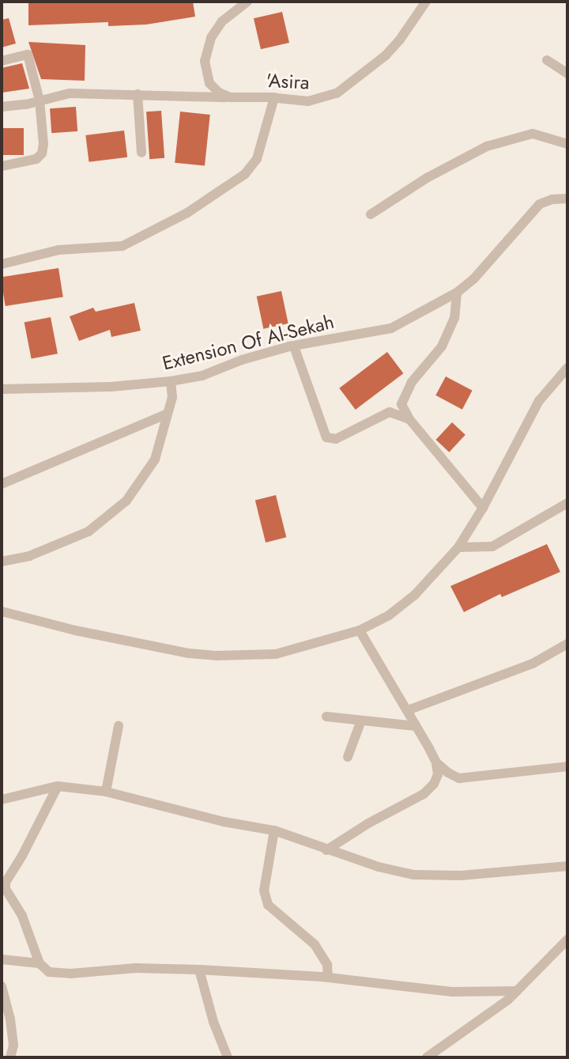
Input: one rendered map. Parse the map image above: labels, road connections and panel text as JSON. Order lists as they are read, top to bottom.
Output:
{
  "streets": {
    "street": ["'Asira", "Extension Of Al-Sekah"]
  }
}
